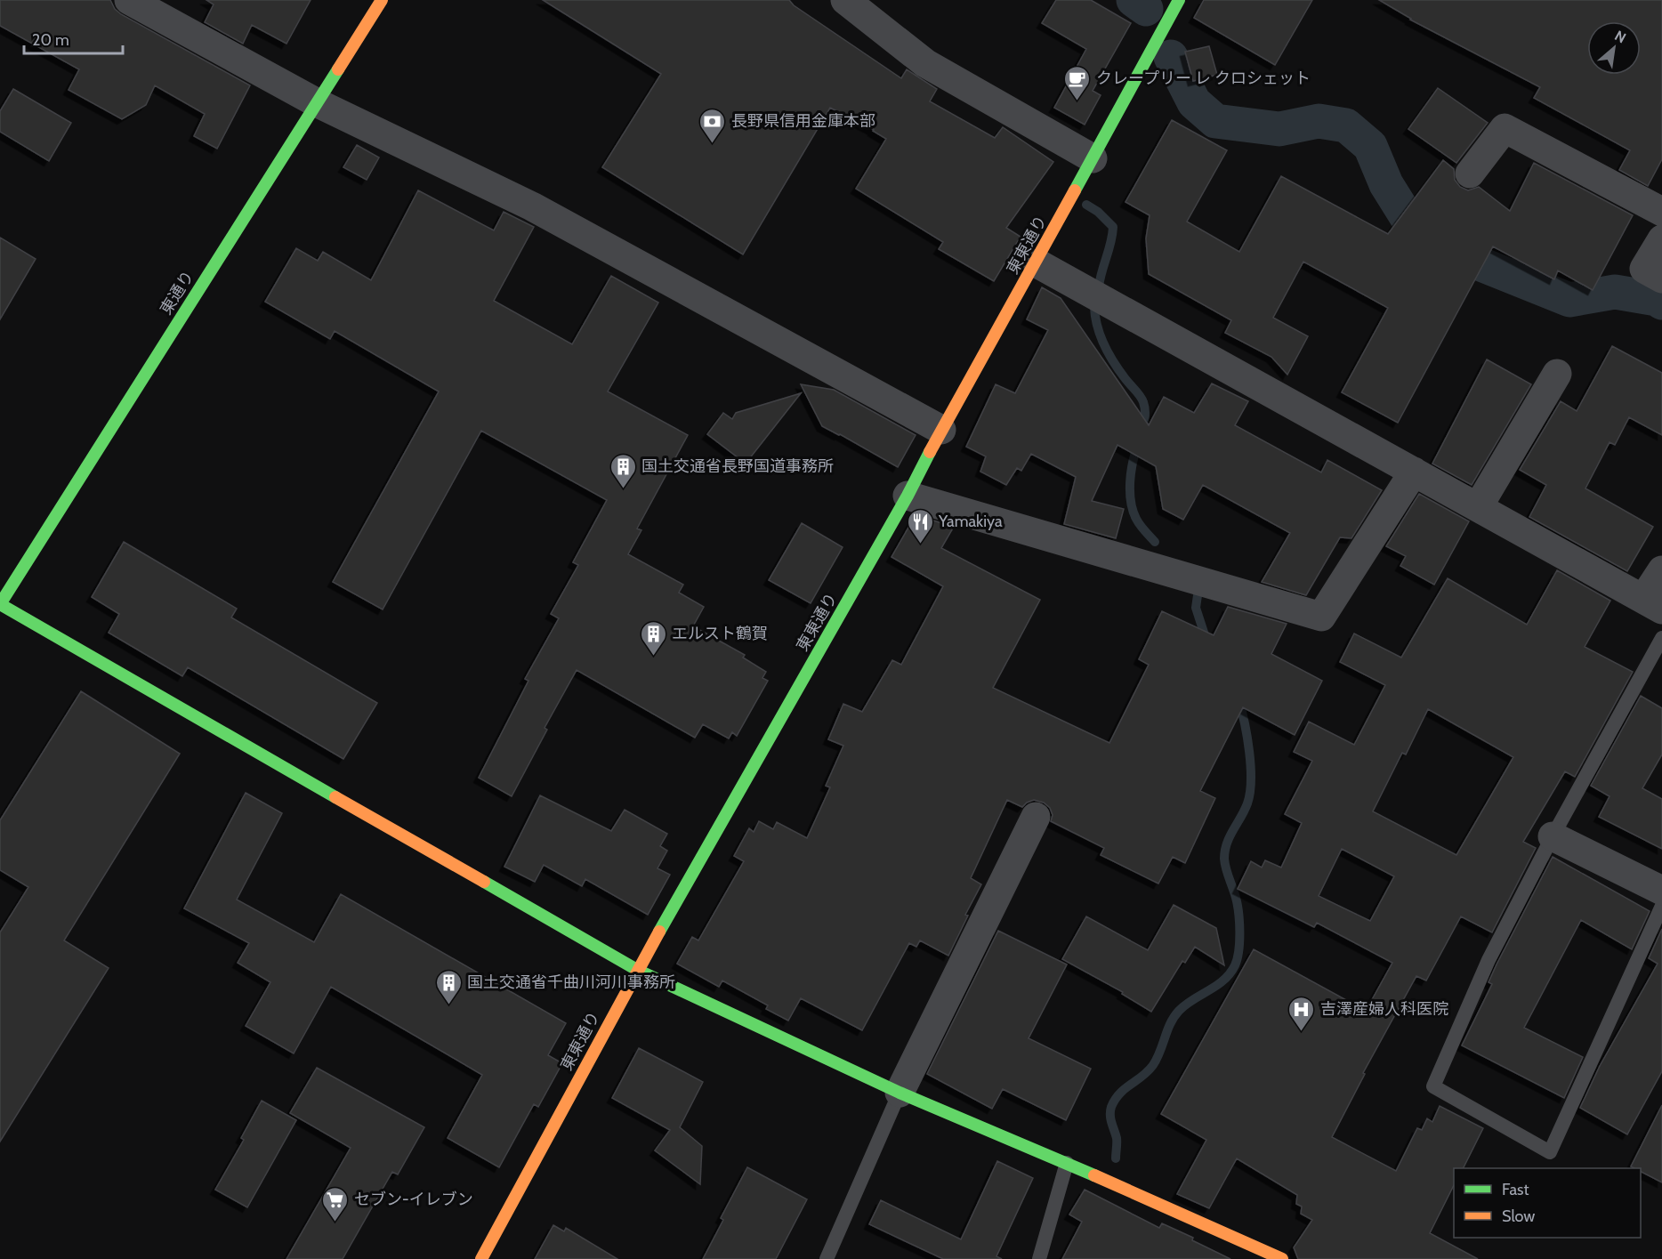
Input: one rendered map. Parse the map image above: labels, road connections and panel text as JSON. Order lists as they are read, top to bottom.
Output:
{
  "streets": {
    "street": ["東東通り", "東通り"]
  },
  "places": {
    "cafe": ["クレープリー レ クロシェット"],
    "bank": ["長野県信用金庫本部"],
    "building": ["国土交通省長野国道事務所", "エルスト鶴賀", "国土交通省千曲川河川事務所"],
    "restaurant": ["Yamakiya"],
    "hospital": ["吉澤産婦人科医院"],
    "supermarket": ["セブン-イレブン"]
  },
  "legend": ["Fast", "Slow"],
  "scale_bar": "20 m",
  "north": "top right"
}
